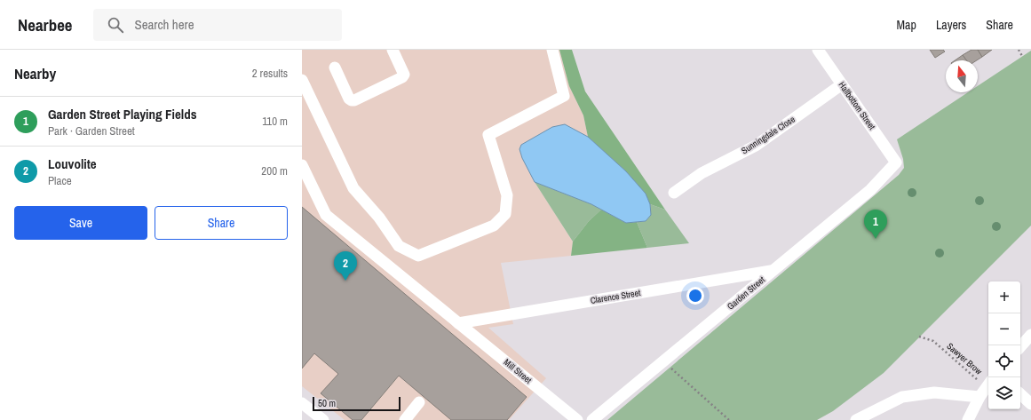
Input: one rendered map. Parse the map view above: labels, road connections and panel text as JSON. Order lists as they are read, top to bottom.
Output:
{
  "streets": {
    "street": [
      "Hallbottom Street",
      "Sunningdale Close",
      "Garden Street",
      "Clarence Street",
      "Mill Street"
    ],
    "path": ["Sawyer Brow"]
  },
  "crossings": [
    ["Hallbottom Street", "Sunningdale Close"],
    ["Hallbottom Street", "Garden Street"],
    ["Garden Street", "Clarence Street"],
    ["Clarence Street", "Mill Street"]
  ],
  "scale_bar": "50 m",
  "north": "top",
  "page": {
    "header": "Nearbee",
    "search": "Search here",
    "nav": ["Map", "Layers", "Share"],
    "heading": ["Nearby", "2 results"],
    "list": [
      {
        "mark": "1",
        "name": "Garden Street Playing Fields",
        "note": "Park · Garden Street",
        "value": "110 m"
      },
      {
        "mark": "2",
        "name": "Louvolite",
        "note": "Place",
        "value": "200 m"
      }
    ],
    "buttons": ["Save", "Share"],
    "pins": ["1", "2"],
    "map_buttons": ["+", "−"],
    "scale": "50 m"
  }
}
